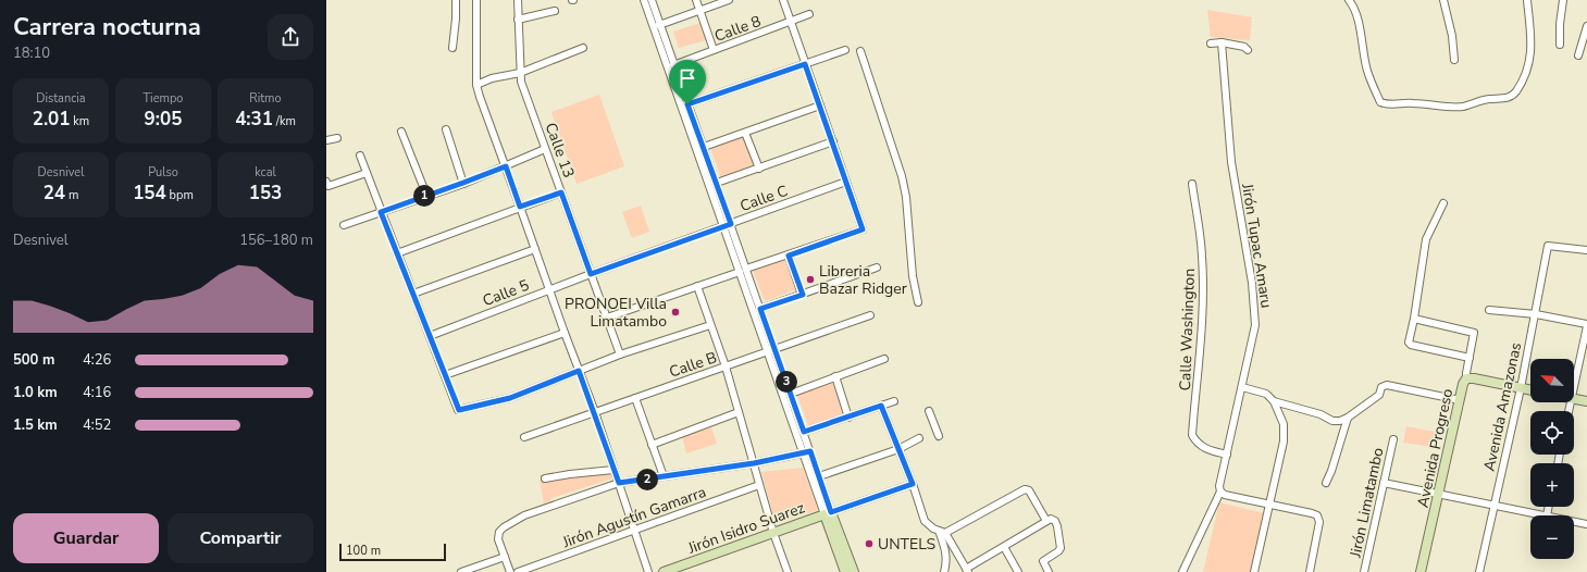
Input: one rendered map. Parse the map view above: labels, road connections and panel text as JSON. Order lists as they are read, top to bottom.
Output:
{
  "streets": {
    "street": [
      "Calle 8",
      "Calle 13",
      "Calle C",
      "Jirón Tupac Amaru",
      "Calle 5",
      "Calle Washington",
      "Calle B",
      "Avenida Amazonas",
      "Avenida Progreso",
      "Jirón Limatambo",
      "Jirón Agustín Gamarra",
      "Jirón Isidro Suarez"
    ]
  },
  "crossings": [
    ["Calle 13", "Calle C"],
    ["Calle 13", "Calle 5"],
    ["Calle C", "Calle 5"],
    ["Jirón Tupac Amaru", "Calle Washington"]
  ],
  "places": ["Libreria Bazar Ridger", "PRONOEI Villa Limatambo", "UNTELS"],
  "scale_bar": "100 m",
  "north": "top left",
  "page": {
    "heading": ["Carrera nocturna", "18:10"],
    "stats": [
      ["Distancia", "2.01 km"],
      ["Tiempo", "9:05"],
      ["Ritmo", "4:31 /km"],
      ["Desnivel", "24 m"],
      ["Pulso", "154 bpm"],
      ["kcal", "153"]
    ],
    "pins": ["1", "3", "2"],
    "chart": ["Desnivel", "156–180 m"],
    "list": [
      {
        "name": "500 m",
        "note": "4:26"
      },
      {
        "name": "1.0 km",
        "note": "4:16"
      },
      {
        "name": "1.5 km",
        "note": "4:52"
      }
    ],
    "map_buttons": ["+", "−"],
    "buttons": ["Guardar", "Compartir"],
    "scale": "100 m"
  }
}
